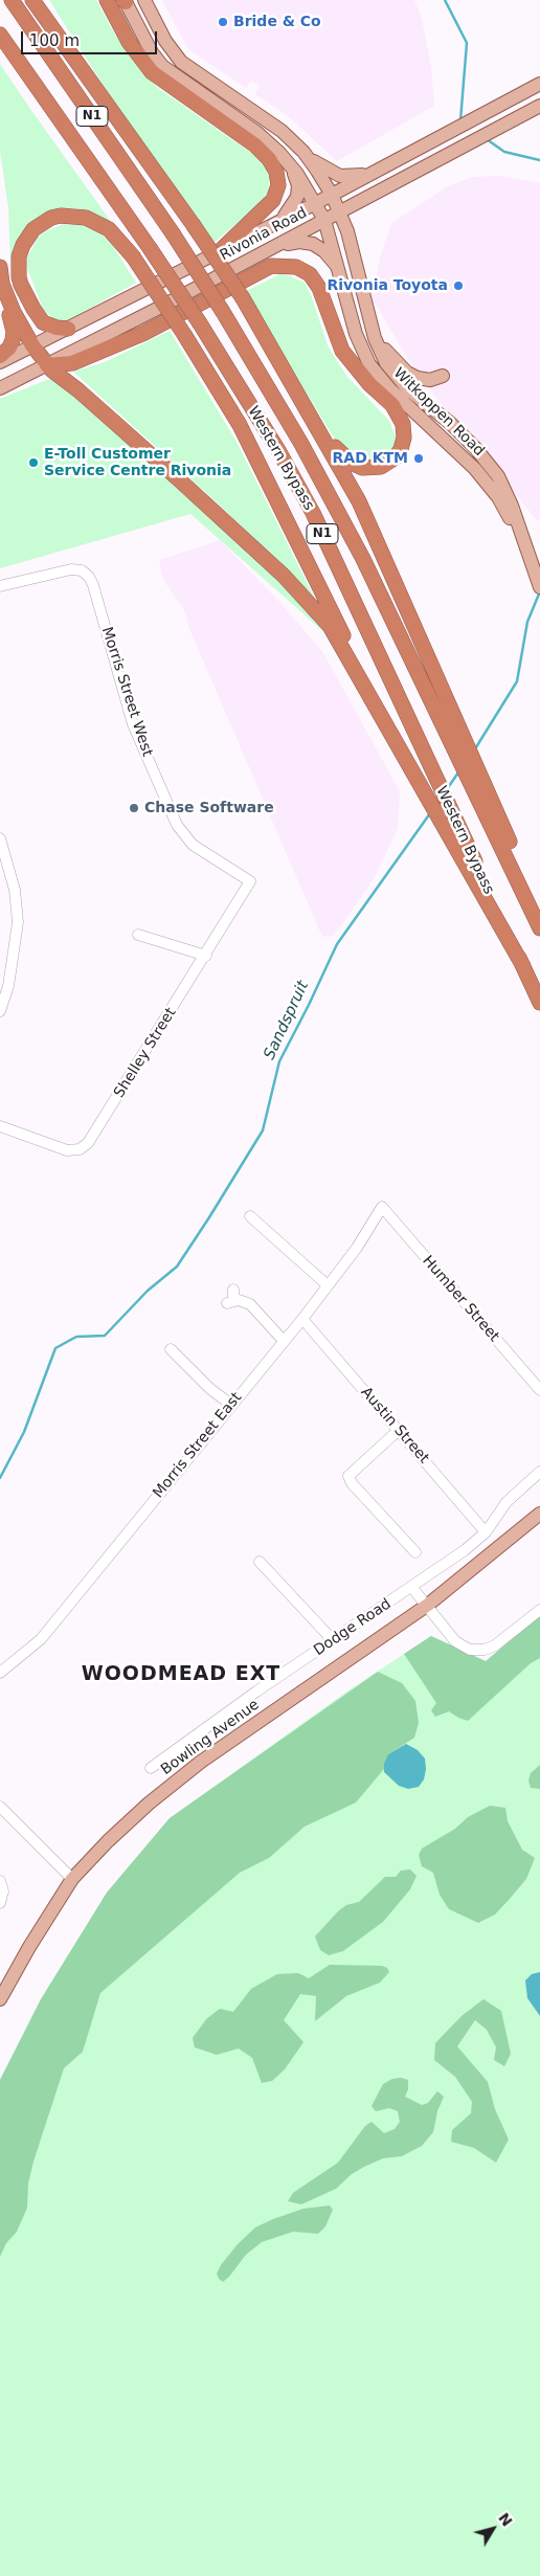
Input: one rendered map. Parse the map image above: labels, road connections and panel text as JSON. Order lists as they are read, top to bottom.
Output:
{
  "streets": {
    "highway": ["N1", "Western Bypass"],
    "main road": ["Rivonia Road", "Witkoppen Road", "Bowling Avenue"],
    "street": [
      "Morris Street West",
      "Shelley Street",
      "Humber Street",
      "Austin Street",
      "Morris Street East",
      "Dodge Road"
    ]
  },
  "crossings": [
    ["Rivonia Road", "Witkoppen Road"],
    ["Morris Street West", "Shelley Street"],
    ["Humber Street", "Morris Street East"],
    ["Austin Street", "Morris Street East"],
    ["Austin Street", "Dodge Road"]
  ],
  "districts": ["WOODMEAD EXT"],
  "water": ["Sandspruit"],
  "places": [
    "Bride & Co",
    "Rivonia Toyota",
    "RAD KTM",
    "E-Toll Customer Service Centre Rivonia",
    "Chase Software"
  ],
  "scale_bar": "100 m",
  "north": "top right"
}
